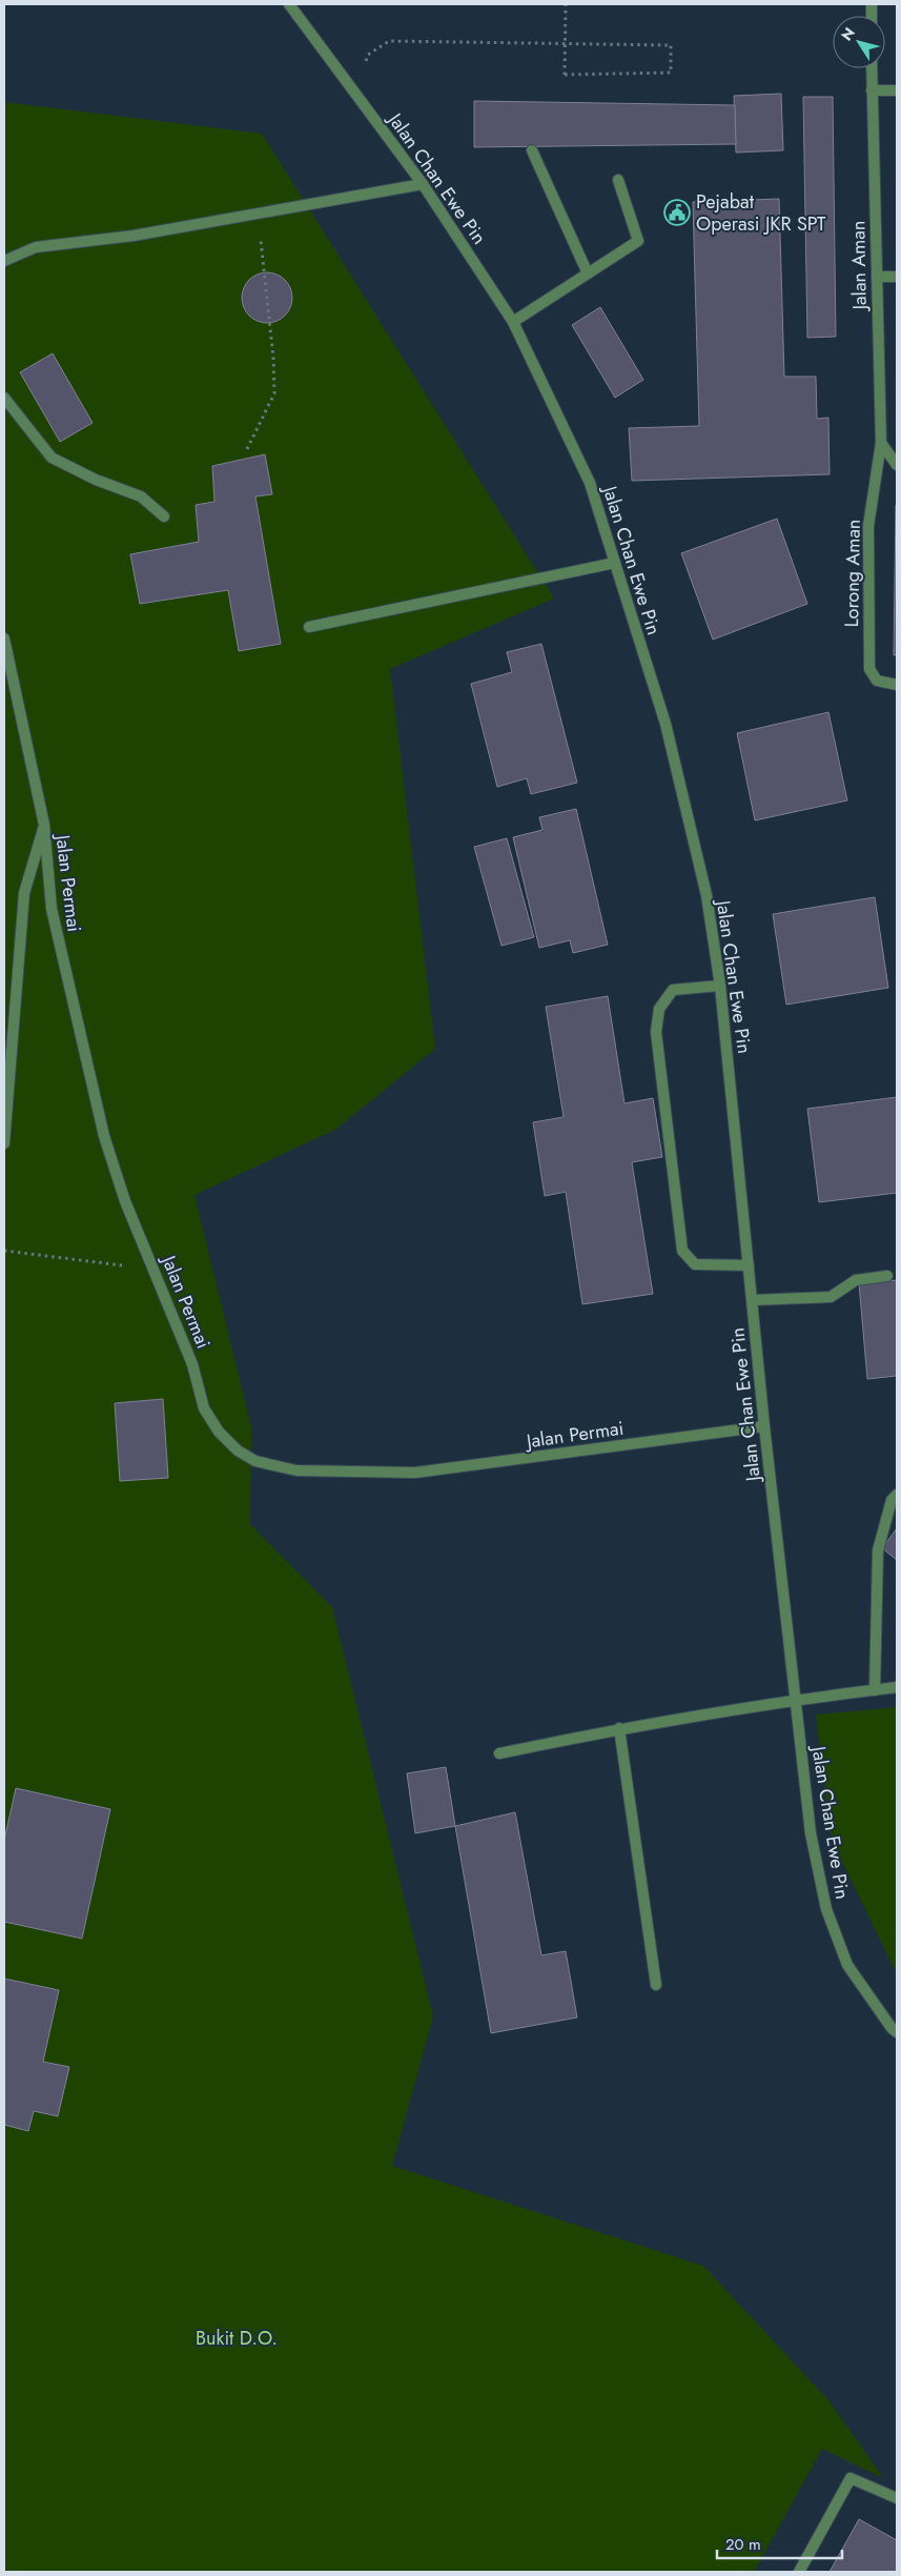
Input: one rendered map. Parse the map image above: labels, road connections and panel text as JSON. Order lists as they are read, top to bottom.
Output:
{
  "streets": {
    "street": [
      "Jalan Chan Ewe Pin",
      "Jalan Aman",
      "Lorong Aman",
      "Jalan Permai"
    ]
  },
  "crossings": [
    ["Jalan Chan Ewe Pin", "Jalan Permai"],
    ["Jalan Aman", "Lorong Aman"]
  ],
  "parks": ["Bukit D.O."],
  "places": {
    "public building": ["Pejabat Operasi JKR SPT"]
  },
  "scale_bar": "20 m",
  "north": "top left"
}
